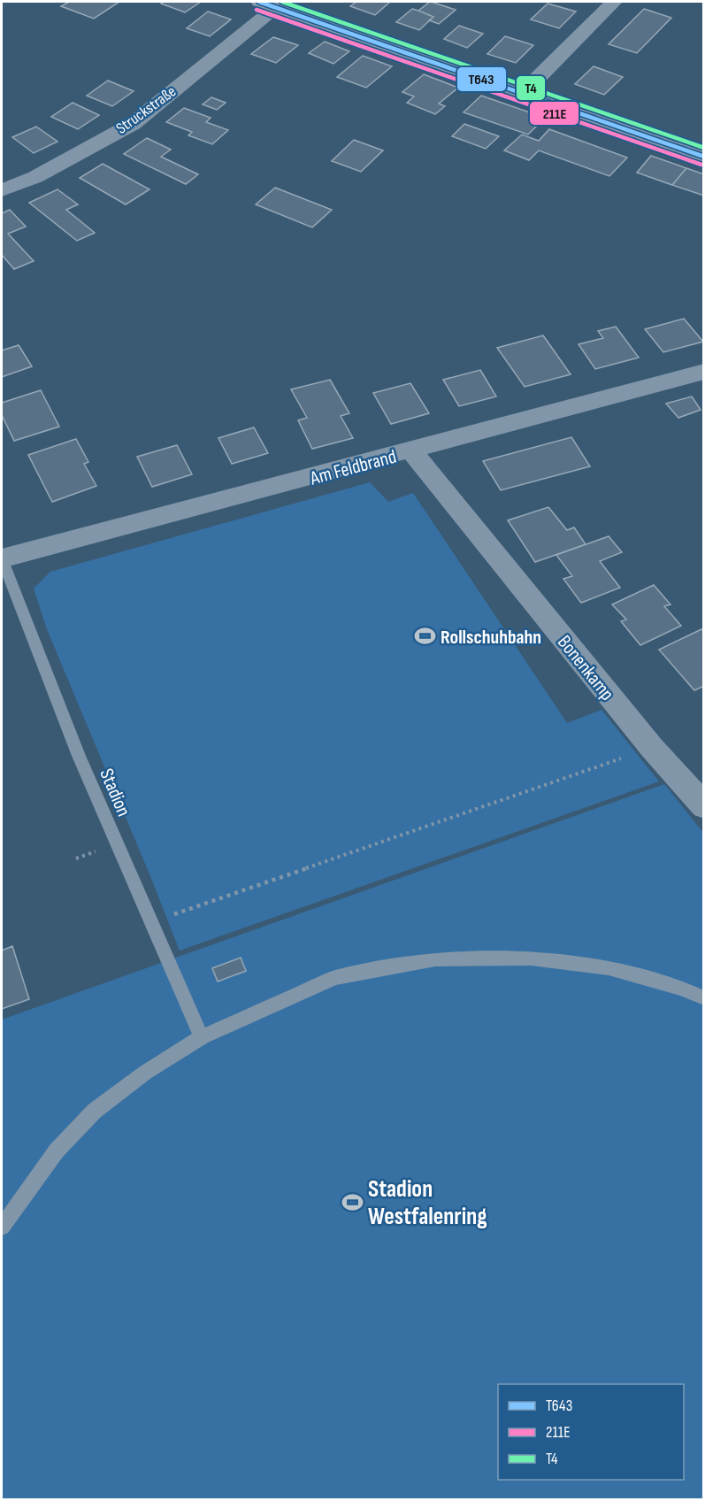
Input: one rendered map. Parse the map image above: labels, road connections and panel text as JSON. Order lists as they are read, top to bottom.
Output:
{
  "streets": {
    "street": ["Struckstraße", "Am Feldbrand", "Bonenkamp"],
    "lane": ["Stadion"]
  },
  "crossings": [
    ["Am Feldbrand", "Bonenkamp"],
    ["Am Feldbrand", "Stadion"]
  ],
  "places": {
    "sports": ["Rollschuhbahn", "Stadion Westfalenring"]
  },
  "lines": ["transit line T643", "transit line T4", "transit line 211E"],
  "legend": ["T643", "211E", "T4"]
}
